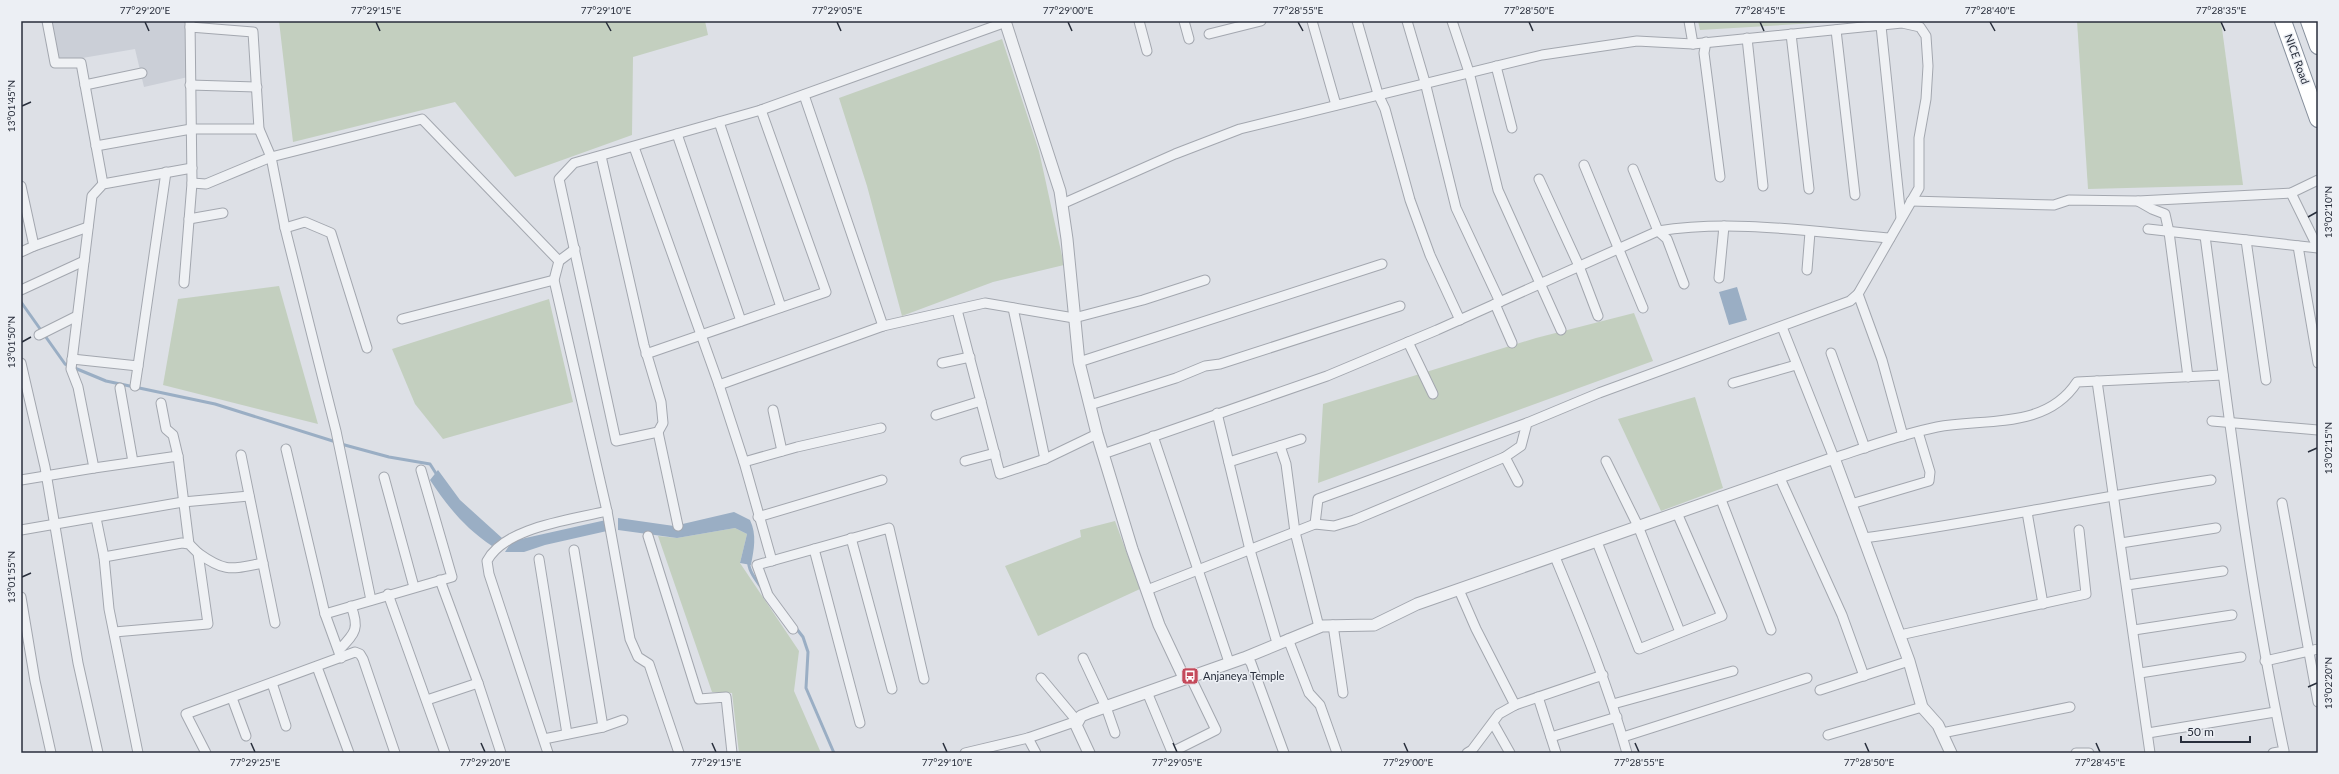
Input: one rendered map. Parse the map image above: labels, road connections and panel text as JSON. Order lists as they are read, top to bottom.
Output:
{
  "streets": {
    "highway": ["NICE Road"]
  },
  "places": {
    "bus stop": ["Anjaneya Temple"]
  },
  "scale_bar": "50 m",
  "coordinates": [
    "77°29'20\"E",
    "77°29'15\"E",
    "77°29'10\"E",
    "77°29'05\"E",
    "77°29'00\"E",
    "77°28'55\"E",
    "77°28'50\"E",
    "77°28'45\"E",
    "77°28'40\"E",
    "77°28'35\"E",
    "13°01'45\"N",
    "13°02'10\"N",
    "13°01'50\"N",
    "13°02'15\"N",
    "13°01'55\"N",
    "13°02'20\"N",
    "77°29'25\"E"
  ]
}
